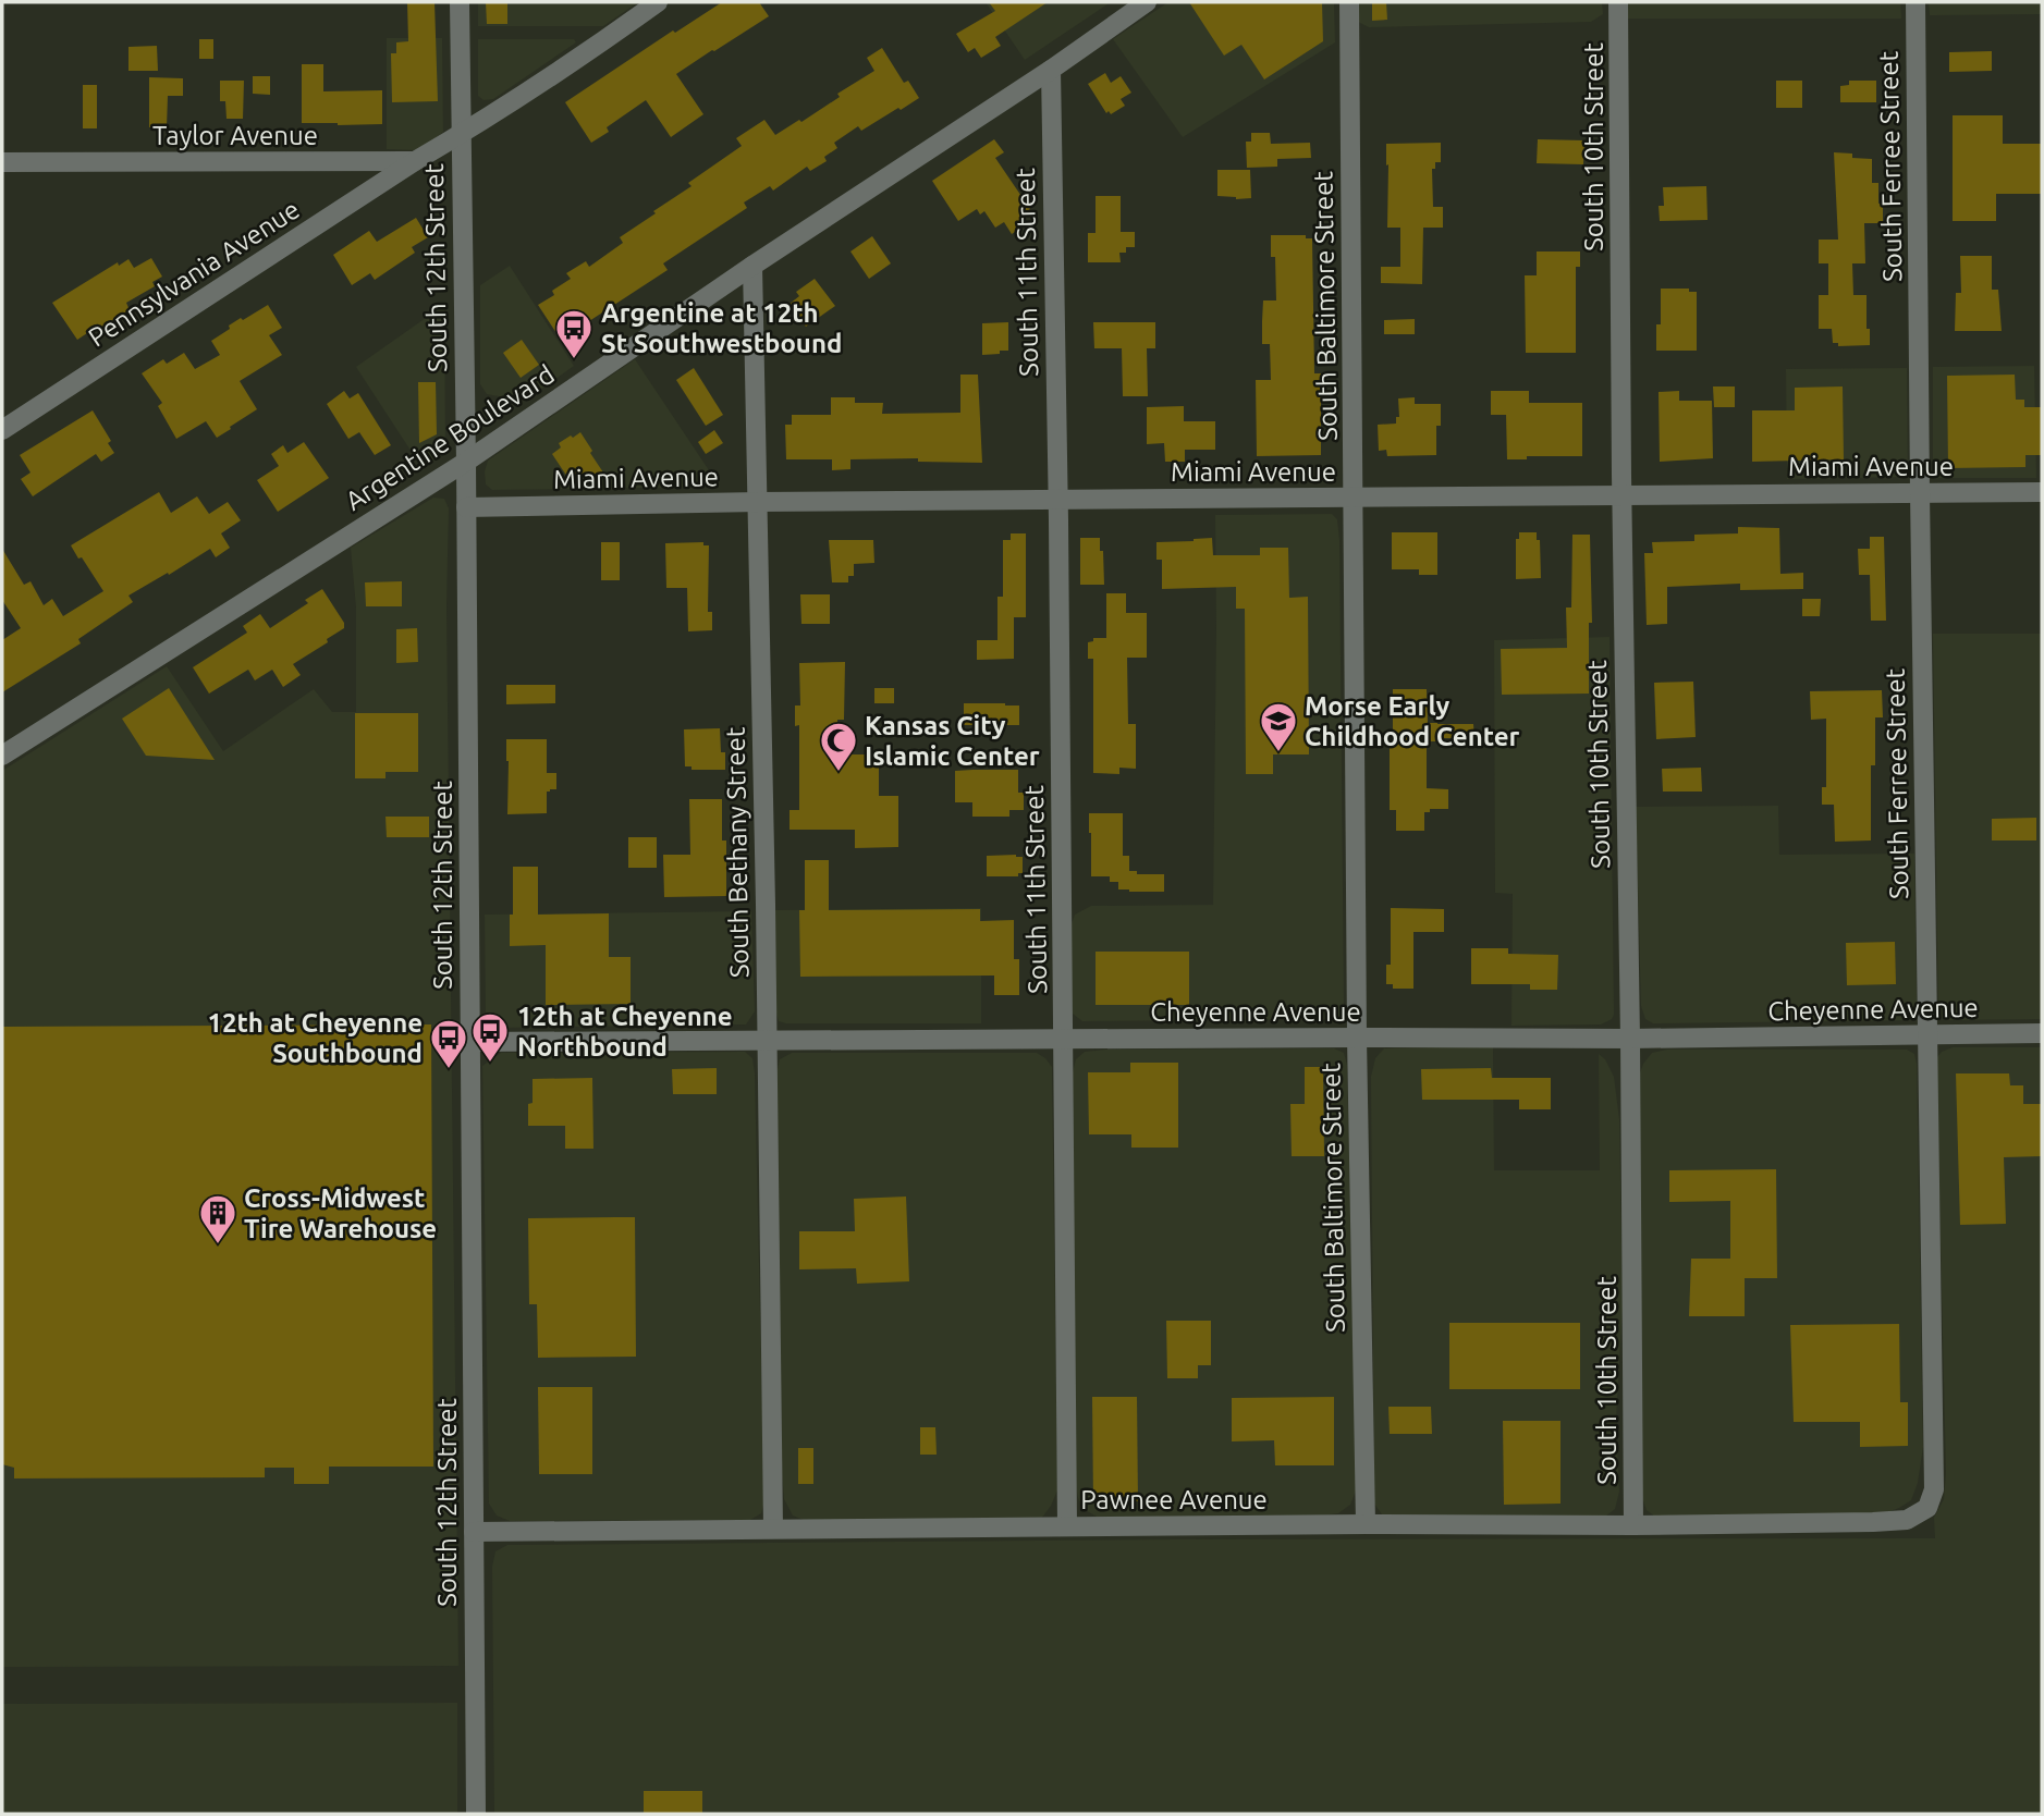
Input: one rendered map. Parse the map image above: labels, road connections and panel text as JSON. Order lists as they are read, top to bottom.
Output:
{
  "streets": {
    "street": [
      "Taylor Avenue",
      "South 10th Street",
      "South Ferree Street",
      "South 12th Street",
      "South 11th Street",
      "Pennsylvania Avenue",
      "South Baltimore Street",
      "Argentine Boulevard",
      "Miami Avenue",
      "South Bethany Street",
      "Cheyenne Avenue",
      "Pawnee Avenue"
    ]
  },
  "crossings": [
    ["Taylor Avenue", "Pennsylvania Avenue"],
    ["South 10th Street", "Miami Avenue"],
    ["South 10th Street", "Cheyenne Avenue"],
    ["South 10th Street", "Pawnee Avenue"],
    ["South Ferree Street", "Miami Avenue"],
    ["South Ferree Street", "Cheyenne Avenue"],
    ["South Ferree Street", "Pawnee Avenue"],
    ["South 12th Street", "Argentine Boulevard"],
    ["South 12th Street", "Miami Avenue"],
    ["South 12th Street", "Cheyenne Avenue"],
    ["South 12th Street", "Pawnee Avenue"],
    ["South 11th Street", "Argentine Boulevard"],
    ["South 11th Street", "Miami Avenue"],
    ["South 11th Street", "Cheyenne Avenue"],
    ["South 11th Street", "Pawnee Avenue"],
    ["South Baltimore Street", "Miami Avenue"],
    ["South Baltimore Street", "Cheyenne Avenue"],
    ["South Baltimore Street", "Pawnee Avenue"],
    ["Argentine Boulevard", "South Bethany Street"],
    ["Miami Avenue", "South Bethany Street"],
    ["South Bethany Street", "Cheyenne Avenue"],
    ["South Bethany Street", "Pawnee Avenue"]
  ],
  "places": {
    "bus stop": ["Argentine at 12th St Southwestbound", "12th at Cheyenne Northbound", "12th at Cheyenne Southbound"],
    "school or university": ["Morse Early Childhood Center"],
    "mosque": ["Kansas City Islamic Center"],
    "building": ["Cross-Midwest Tire Warehouse"]
  }
}
